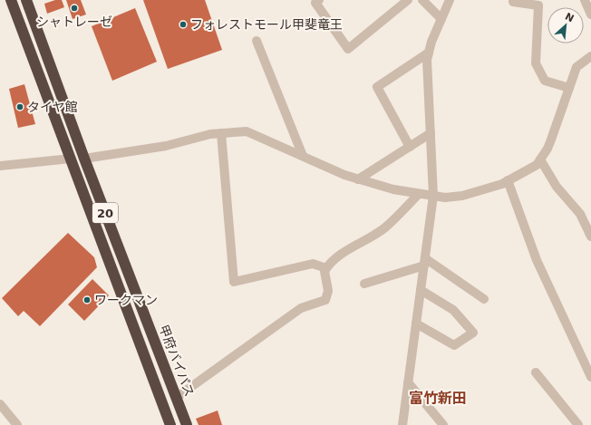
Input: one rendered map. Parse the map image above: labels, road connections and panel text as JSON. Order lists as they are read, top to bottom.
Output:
{
  "streets": {
    "highway": ["20", "甲府バイパス"]
  },
  "districts": ["富竹新田"],
  "places": [
    "シャトレーゼ",
    "フォレストモール甲斐竜王",
    "タイヤ館",
    "ワークマン"
  ],
  "north": "top right"
}
